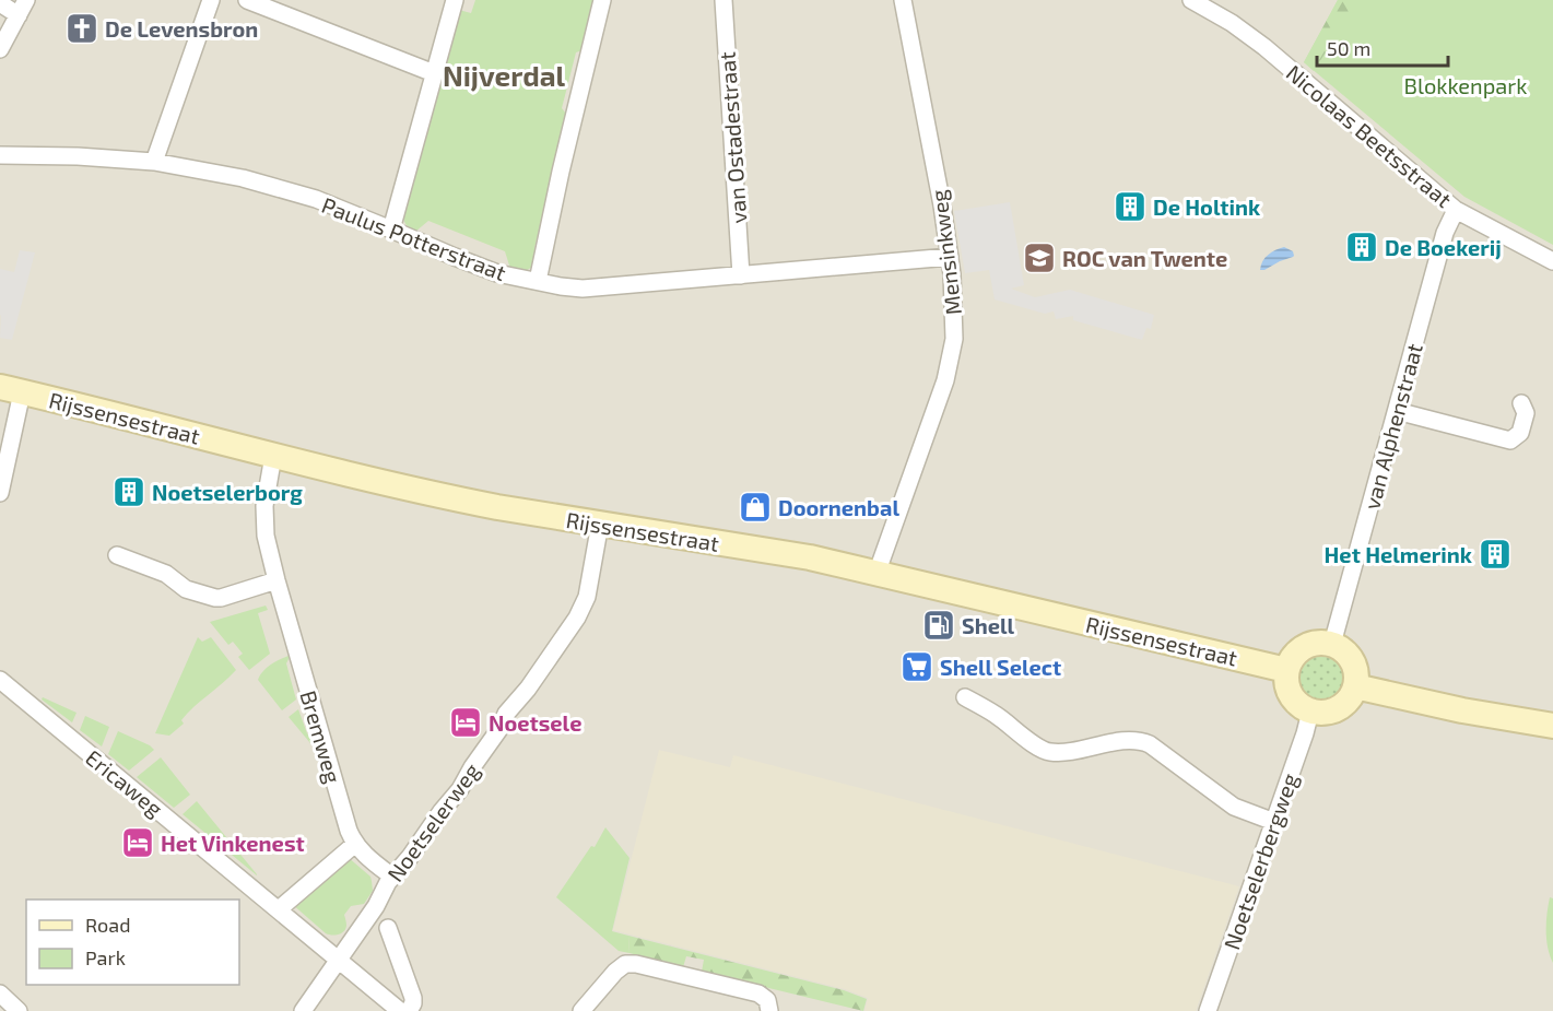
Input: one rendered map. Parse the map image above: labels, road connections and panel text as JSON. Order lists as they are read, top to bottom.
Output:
{
  "streets": {
    "main road": ["Rijssensestraat"],
    "street": [
      "Nicolaas Beetsstraat",
      "van Ostadestraat",
      "Paulus Potterstraat",
      "Mensinkweg",
      "van Alphenstraat",
      "Bremweg",
      "Ericaweg",
      "Noetselerweg",
      "Noetselerbergweg"
    ]
  },
  "crossings": [
    ["Nicolaas Beetsstraat", "van Alphenstraat"],
    ["van Ostadestraat", "Paulus Potterstraat"],
    ["Paulus Potterstraat", "Mensinkweg"],
    ["Mensinkweg", "Rijssensestraat"],
    ["Rijssensestraat", "van Alphenstraat"],
    ["Rijssensestraat", "Bremweg"],
    ["Rijssensestraat", "Noetselerweg"],
    ["Rijssensestraat", "Noetselerbergweg"],
    ["van Alphenstraat", "Noetselerbergweg"],
    ["Bremweg", "Noetselerweg"],
    ["Ericaweg", "Noetselerweg"]
  ],
  "districts": ["Nijverdal"],
  "parks": ["Blokkenpark"],
  "places": {
    "church": ["De Levensbron"],
    "building": [
      "De Holtink",
      "De Boekerij",
      "Noetselerborg",
      "Het Helmerink"
    ],
    "school or university": ["ROC van Twente"],
    "shop": ["Doornenbal"],
    "fuel station": ["Shell"],
    "supermarket": ["Shell Select"],
    "hotel": ["Noetsele", "Het Vinkenest"]
  },
  "legend": ["Road", "Park"],
  "scale_bar": "50 m"
}
